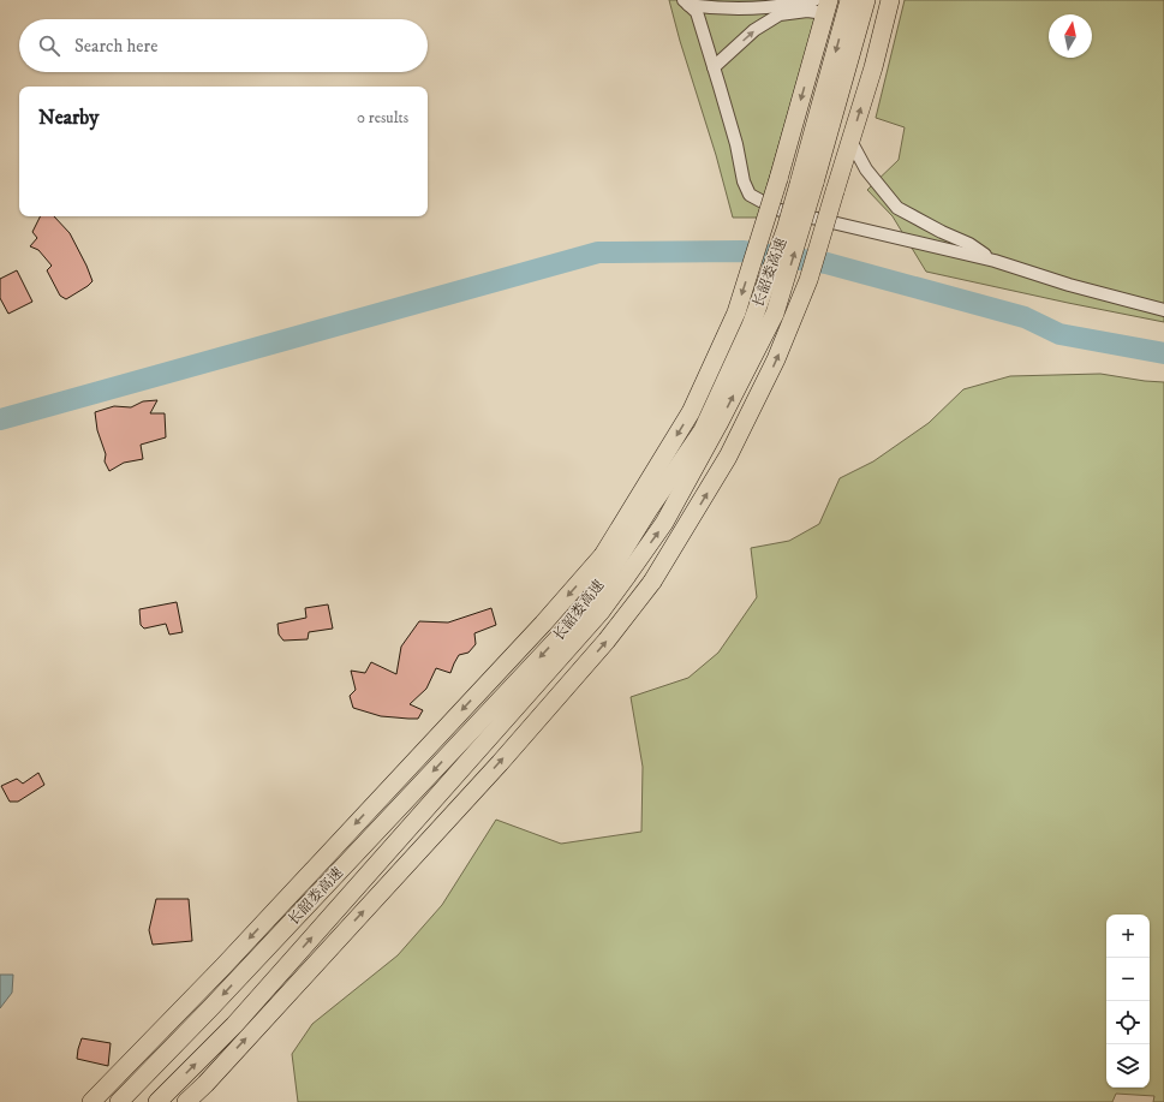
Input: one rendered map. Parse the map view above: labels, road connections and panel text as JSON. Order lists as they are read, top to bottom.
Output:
{
  "streets": {
    "highway": ["长韶娄高速"]
  },
  "north": "top",
  "page": {
    "search": "Search here",
    "heading": ["Nearby", "0 results"],
    "map_buttons": ["+", "−"]
  }
}
